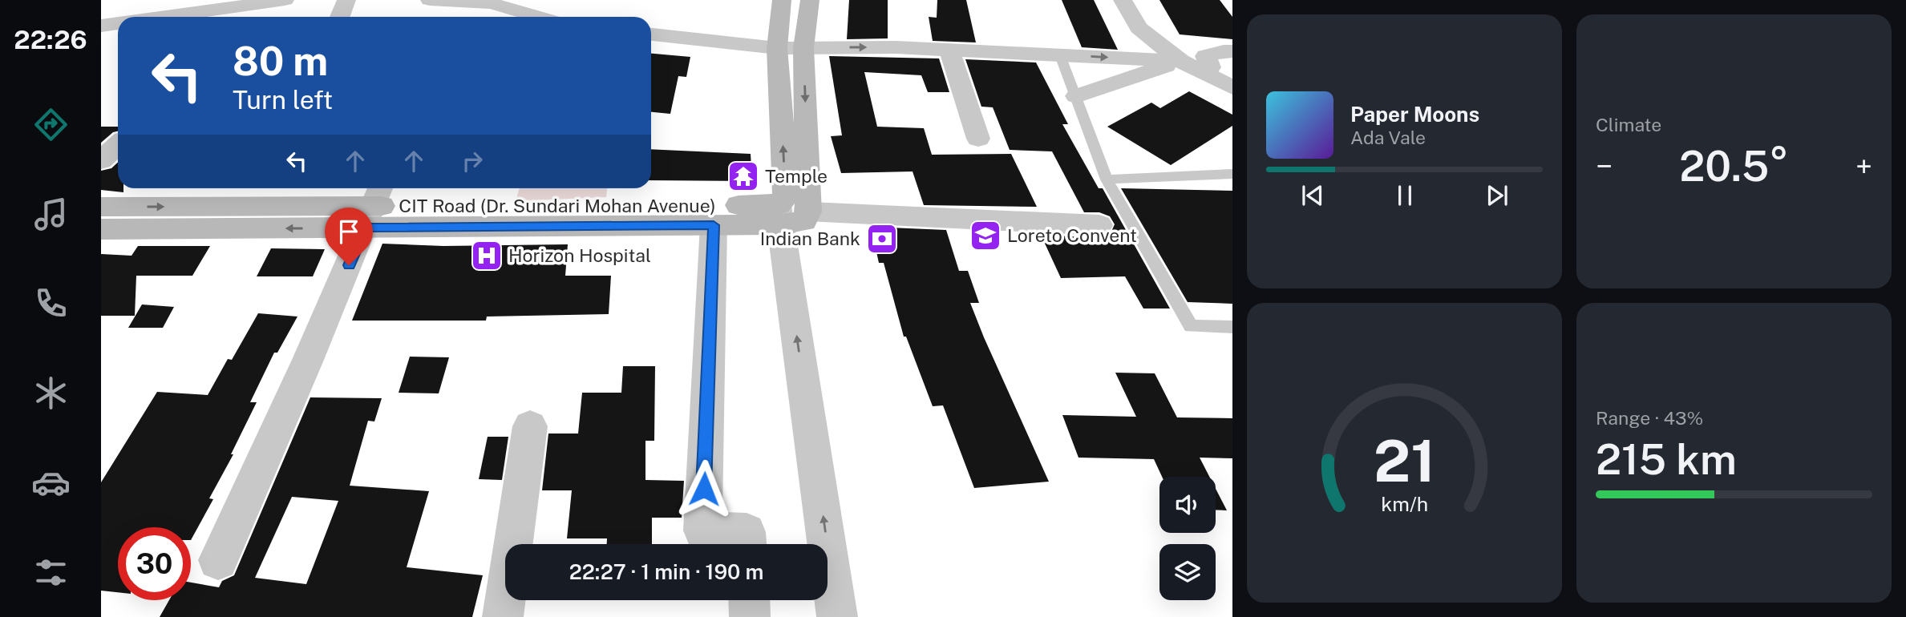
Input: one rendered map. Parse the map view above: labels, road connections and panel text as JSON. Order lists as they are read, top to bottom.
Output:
{
  "streets": {
    "main road": ["CIT Road (Dr. Sundari Mohan Avenue)"]
  },
  "places": {
    "temple": ["Temple"],
    "school or university": ["Loreto Convent"],
    "bank": ["Indian Bank"],
    "hospital": ["Horizon Hospital"]
  },
  "page": {
    "tabs": "22:26",
    "tile": [
      "Climate",
      ["Range · 43%", "215 km"]
    ],
    "turn": ["80 m", "Turn left"],
    "song": ["Paper Moons", "Ada Vale"],
    "heat": ["−", "20.5°", "+"],
    "limit": "30",
    "trip": "22:27 · 1 min · 190 m",
    "gauge": ["21", "km/h"]
  }
}
